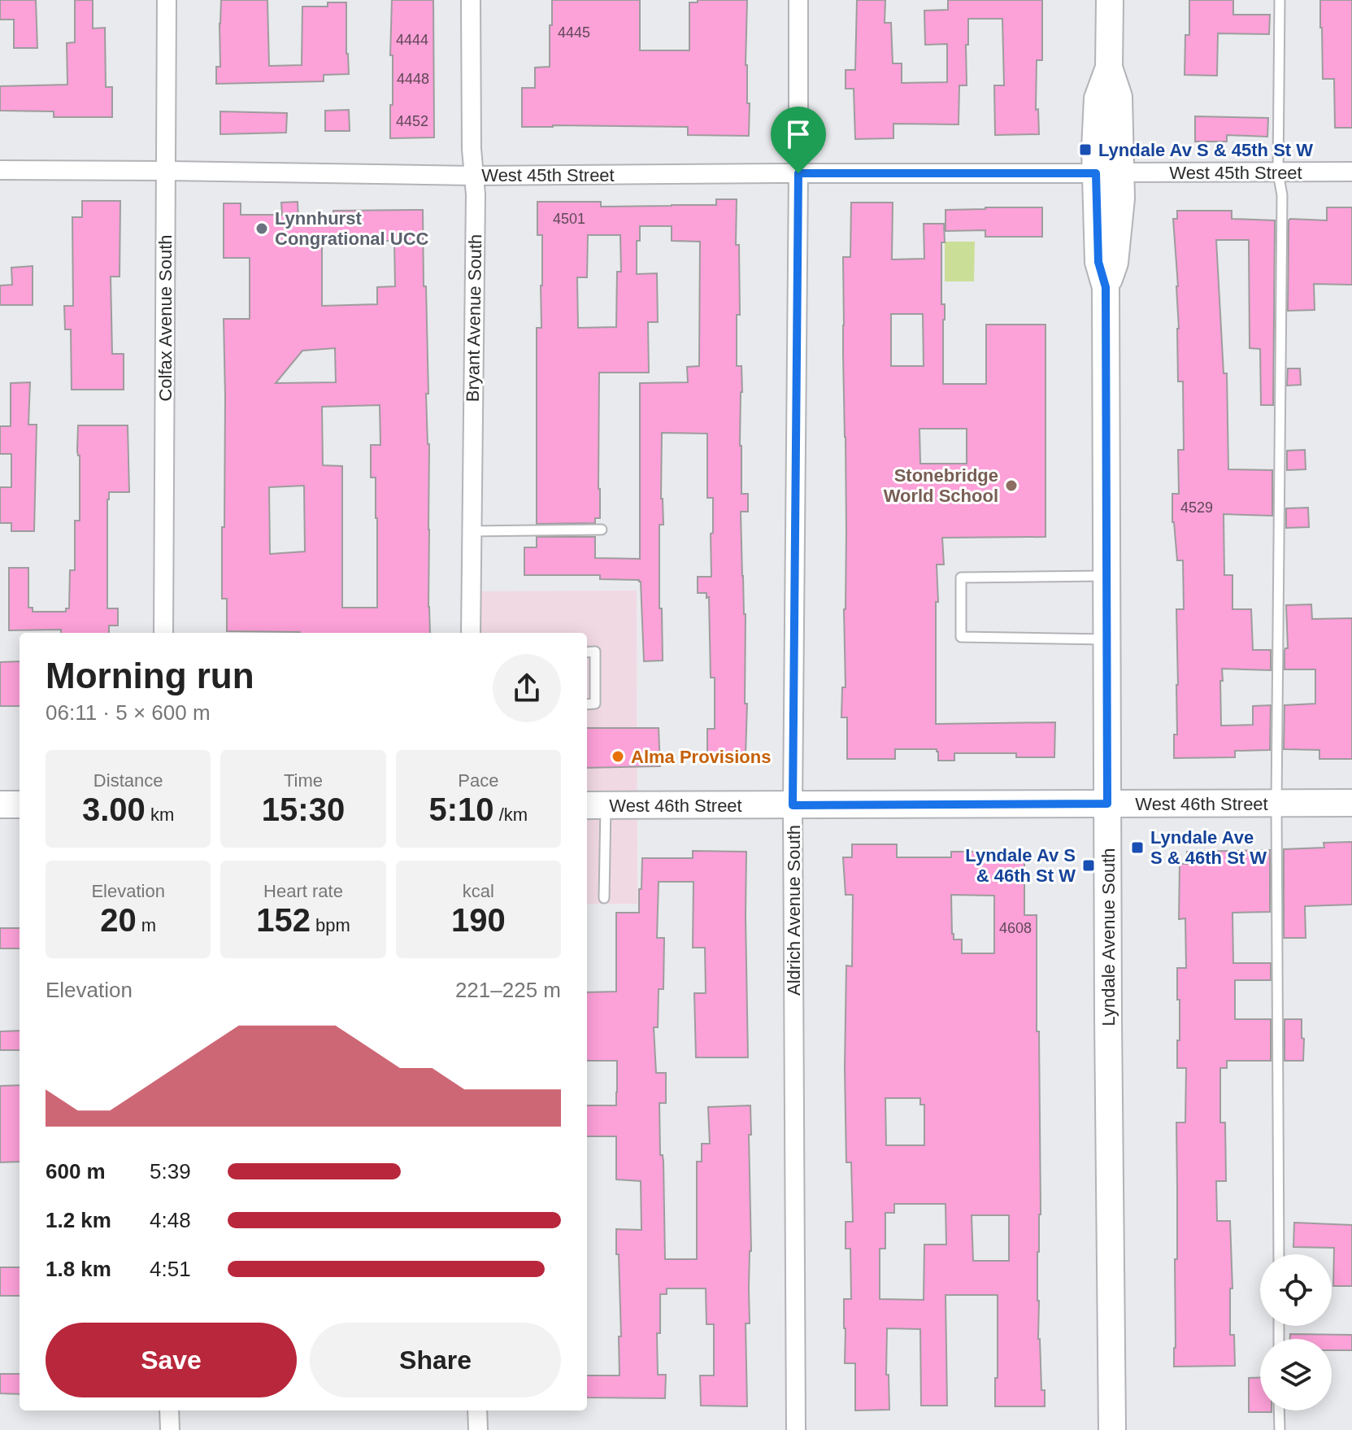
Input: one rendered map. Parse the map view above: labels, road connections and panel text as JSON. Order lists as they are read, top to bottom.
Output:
{
  "streets": {
    "main road": ["West 46th Street", "Lyndale Avenue South"],
    "street": [
      "West 45th Street",
      "Colfax Avenue South",
      "Bryant Avenue South",
      "Aldrich Avenue South"
    ]
  },
  "crossings": [
    ["West 45th Street", "Colfax Avenue South"],
    ["West 45th Street", "Bryant Avenue South"],
    ["West 45th Street", "Aldrich Avenue South"],
    ["West 45th Street", "Lyndale Avenue South"],
    ["West 46th Street", "Aldrich Avenue South"],
    ["West 46th Street", "Lyndale Avenue South"]
  ],
  "places": {
    "transit": ["Lyndale Av S & 45th St W", "Lyndale Ave S & 46th St W", "Lyndale Av S & 46th St W"],
    "other": ["Lynnhurst Congrational UCC", "Stonebridge World School", "Alma Provisions"]
  },
  "house_numbers": [
    "4445",
    "4444",
    "4448",
    "4452",
    "4501",
    "4529",
    "4608"
  ],
  "page": {
    "heading": ["Morning run", "06:11 · 5 × 600 m"],
    "stats": [
      ["Distance", "3.00 km"],
      ["Time", "15:30"],
      ["Pace", "5:10 /km"],
      ["Elevation", "20 m"],
      ["Heart rate", "152 bpm"],
      ["kcal", "190"]
    ],
    "chart": ["Elevation", "221–225 m"],
    "list": [
      {
        "name": "600 m",
        "note": "5:39"
      },
      {
        "name": "1.2 km",
        "note": "4:48"
      },
      {
        "name": "1.8 km",
        "note": "4:51"
      }
    ],
    "buttons": ["Save", "Share"]
  }
}
